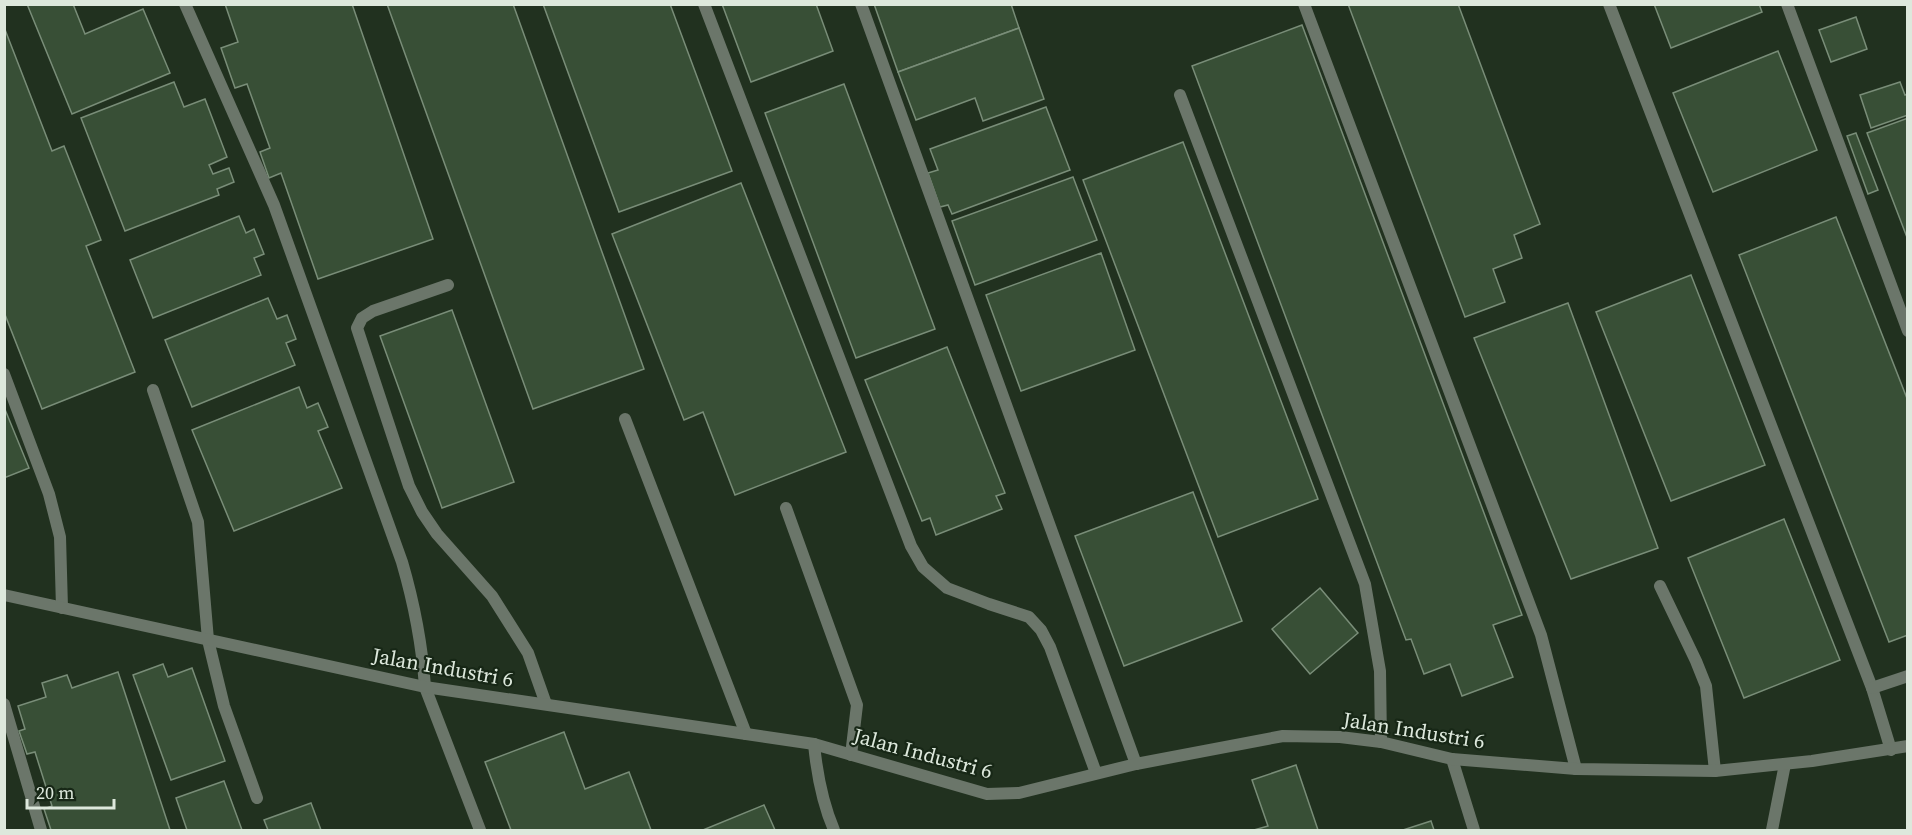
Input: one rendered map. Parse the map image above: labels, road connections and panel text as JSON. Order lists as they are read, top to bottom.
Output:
{
  "streets": {
    "street": ["Jalan Industri 6"]
  },
  "scale_bar": "20 m"
}
